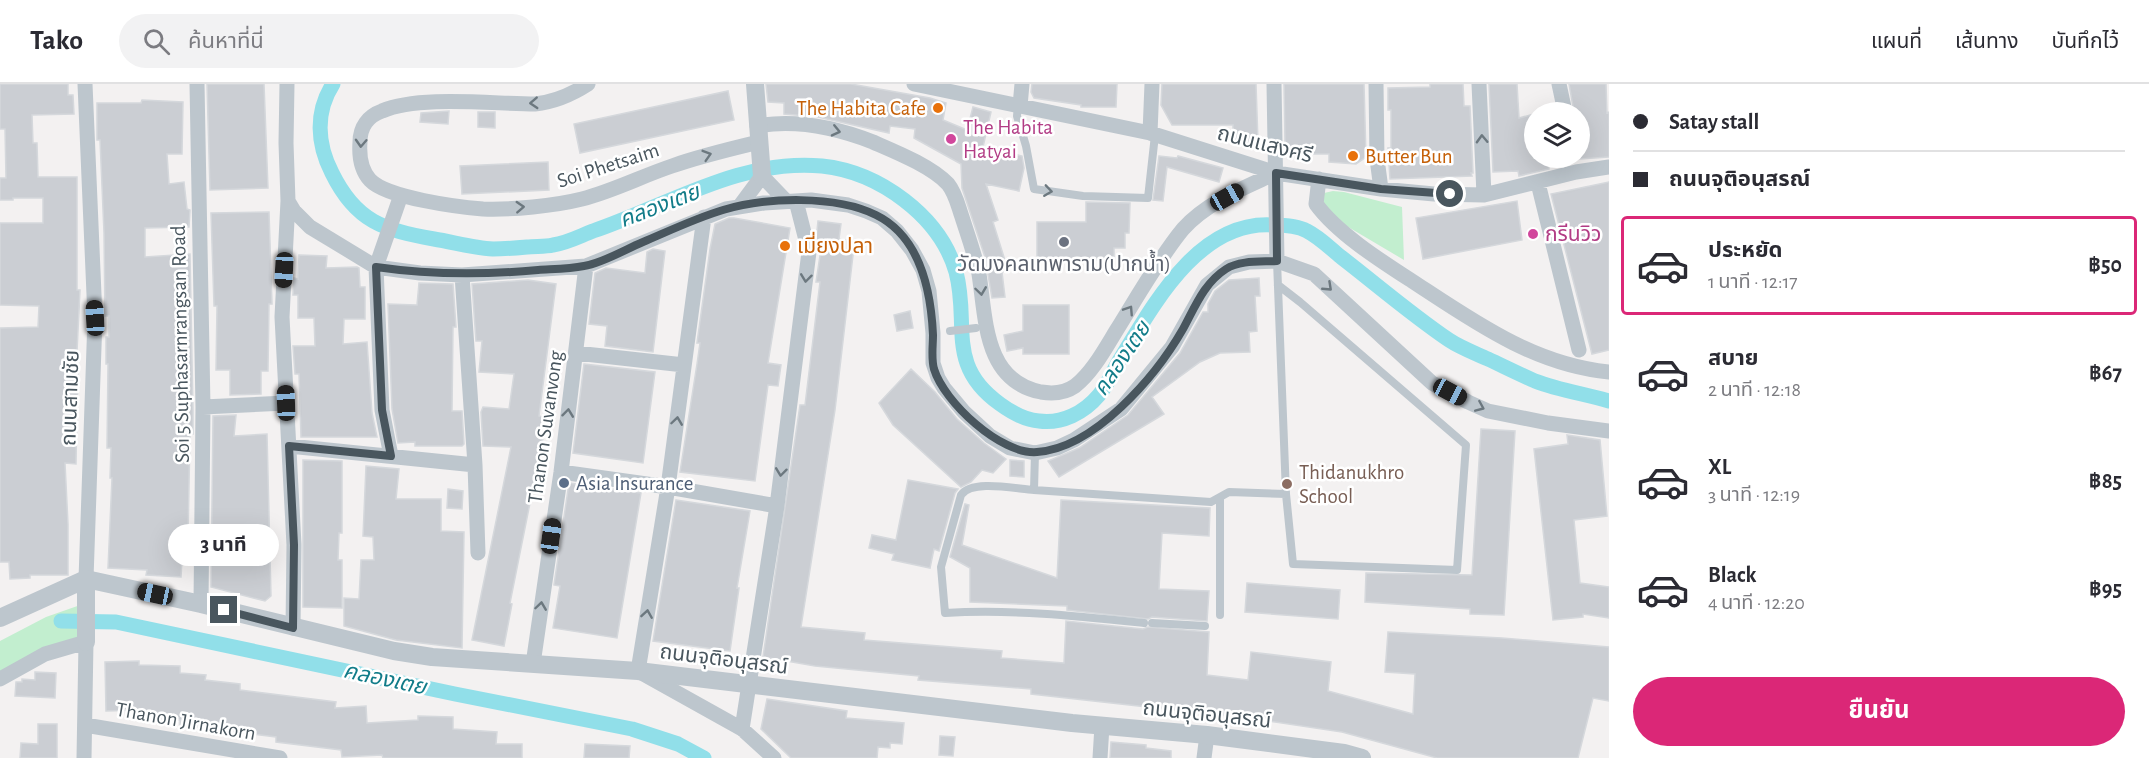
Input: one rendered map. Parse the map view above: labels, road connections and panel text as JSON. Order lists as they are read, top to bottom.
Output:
{
  "streets": {
    "street": [
      "ถนนเเสงศรี",
      "Soi Phetsaim",
      "Soi 5 Suphasarnrangsan Road",
      "ถนนสามชัย",
      "Thanon Suvanvong",
      "ถนนจุติอนุสรณ์",
      "Thanon Jirnakorn"
    ]
  },
  "crossings": [
    ["ถนนเเสงศรี", "Soi Phetsaim"],
    ["Soi 5 Suphasarnrangsan Road", "ถนนจุติอนุสรณ์"],
    ["ถนนสามชัย", "ถนนจุติอนุสรณ์"],
    ["Thanon Suvanvong", "ถนนจุติอนุสรณ์"]
  ],
  "water": ["คลองเตย"],
  "places": [
    "The Habita Cafe",
    "The Habita Hatyai",
    "Butter Bun",
    "กรีนวิว",
    "วัดมงคลเทพาราม(ปากน้ำ)",
    "เมี่ยงปลา",
    "Asia Insurance",
    "Thidanukhro School"
  ],
  "page": {
    "header": "Tako",
    "search": "ค้นหาที่นี่",
    "nav": ["แผนที่", "เส้นทาง", "บันทึกไว้"],
    "banner": ["Satay stall", "ถนนจุติอนุสรณ์"],
    "list": [
      {
        "name": "ประหยัด",
        "note": "1 นาที · 12:17",
        "value": "฿50"
      },
      {
        "name": "สบาย",
        "note": "2 นาที · 12:18",
        "value": "฿67"
      },
      {
        "name": "XL",
        "note": "3 นาที · 12:19",
        "value": "฿85"
      },
      {
        "name": "Black",
        "note": "4 นาที · 12:20",
        "value": "฿95"
      }
    ],
    "bubble": "3 นาที",
    "buttons": "ยืนยัน"
  }
}
